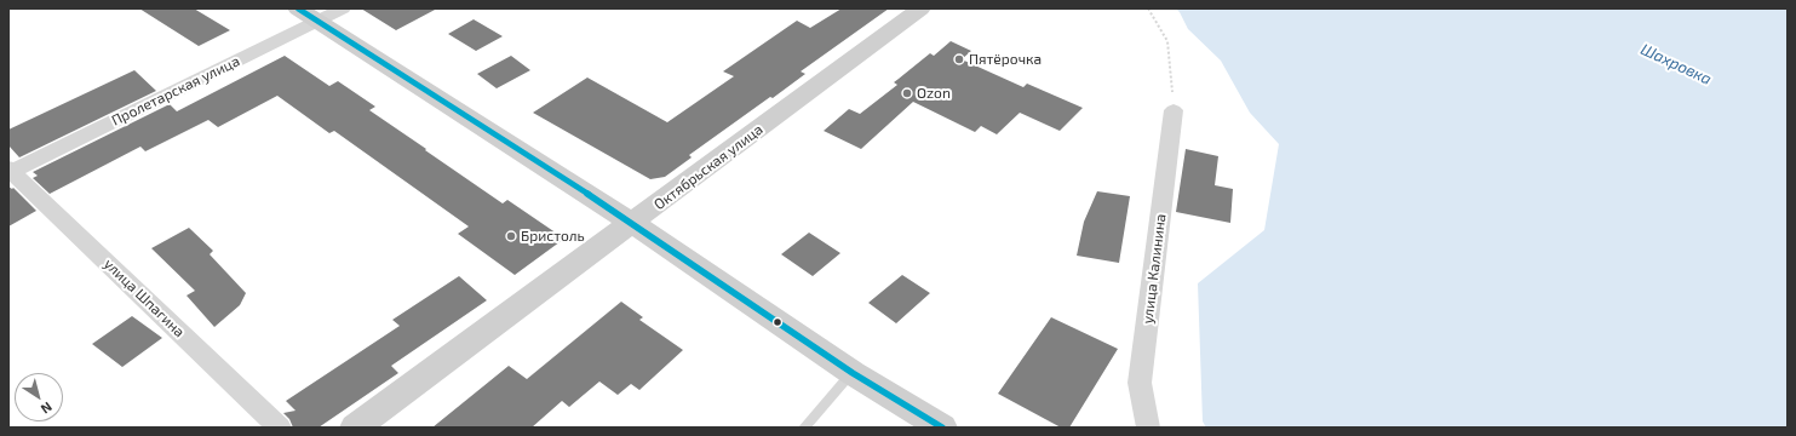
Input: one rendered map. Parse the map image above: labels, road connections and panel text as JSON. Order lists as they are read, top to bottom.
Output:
{
  "streets": {
    "street": [
      "Пролетарская улица",
      "Октябрьская улица",
      "улица Калинина",
      "улица Шпагина"
    ]
  },
  "crossings": [
    ["Пролетарская улица", "улица Шпагина"]
  ],
  "water": ["Шахровка"],
  "places": ["Пятёрочка", "Ozon", "Бристоль"],
  "north": "bottom right"
}
